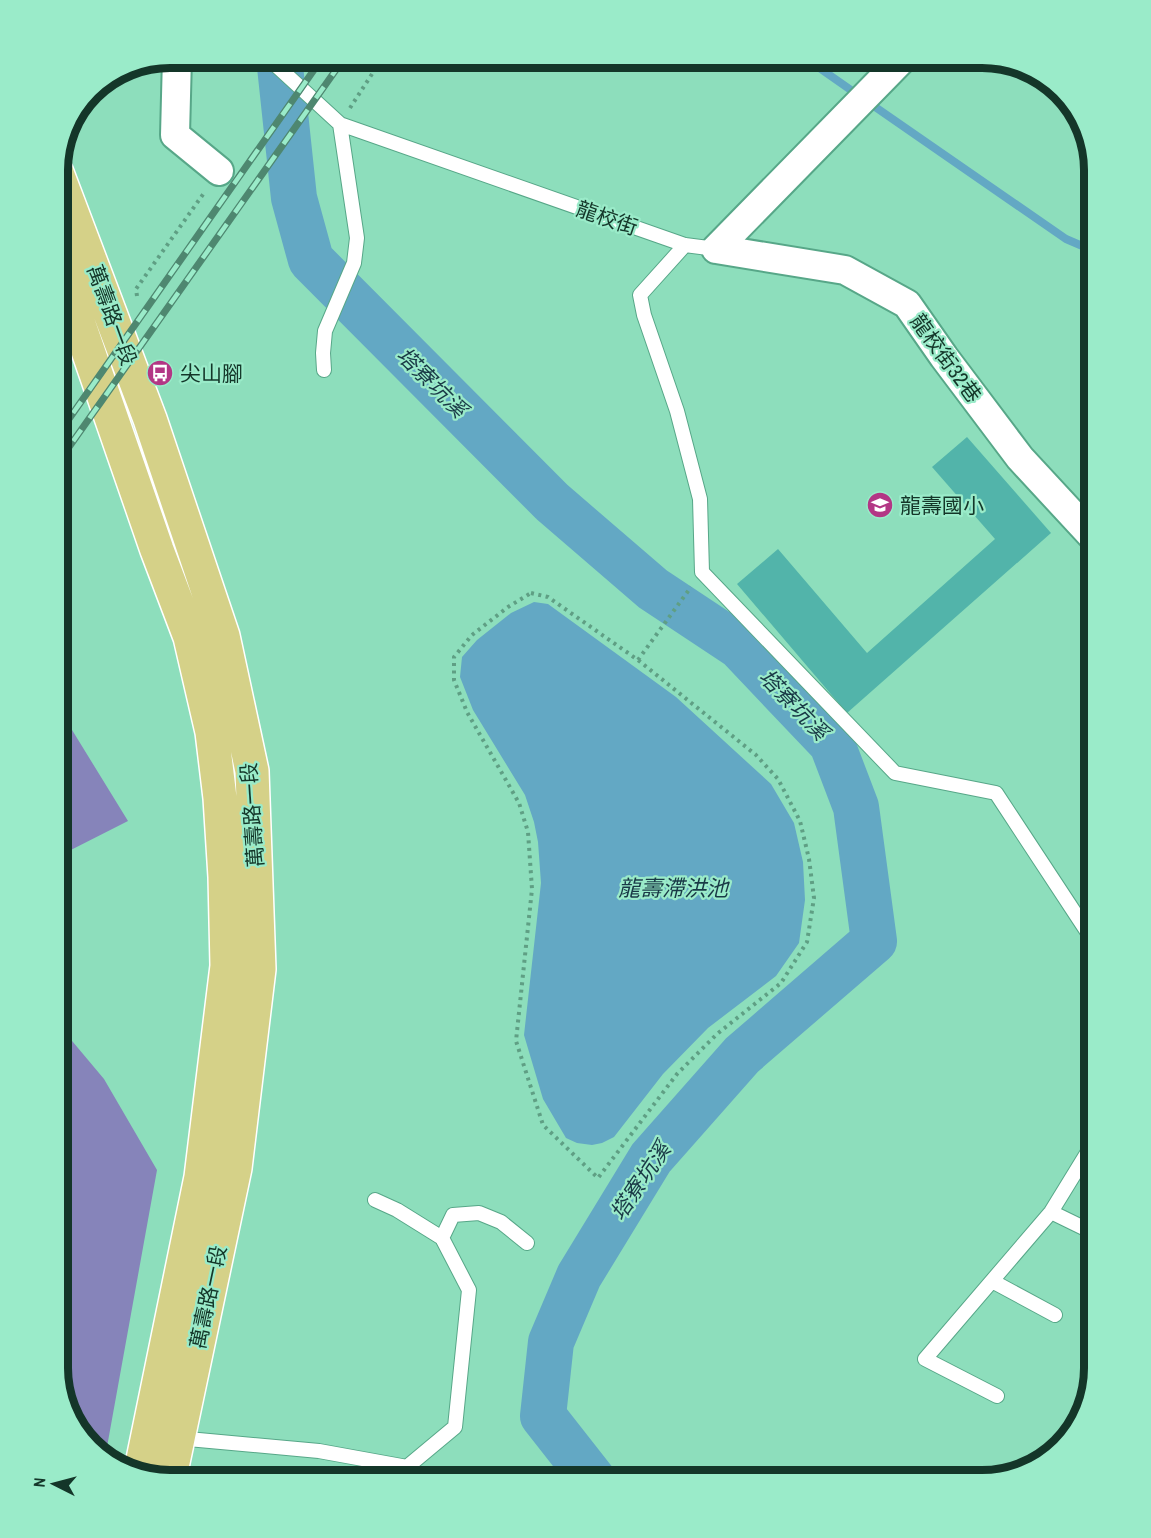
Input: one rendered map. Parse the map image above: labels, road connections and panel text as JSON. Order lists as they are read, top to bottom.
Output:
{
  "streets": {
    "main road": ["萬壽路一段"],
    "street": ["龍校街32巷"],
    "lane": ["龍校街"]
  },
  "crossings": [
    ["龍校街", "龍校街32巷"]
  ],
  "water": ["塔寮坑溪", "龍壽滯洪池"],
  "places": {
    "bus stop": ["尖山腳"],
    "school or university": ["龍壽國小"]
  },
  "north": "left"
}
